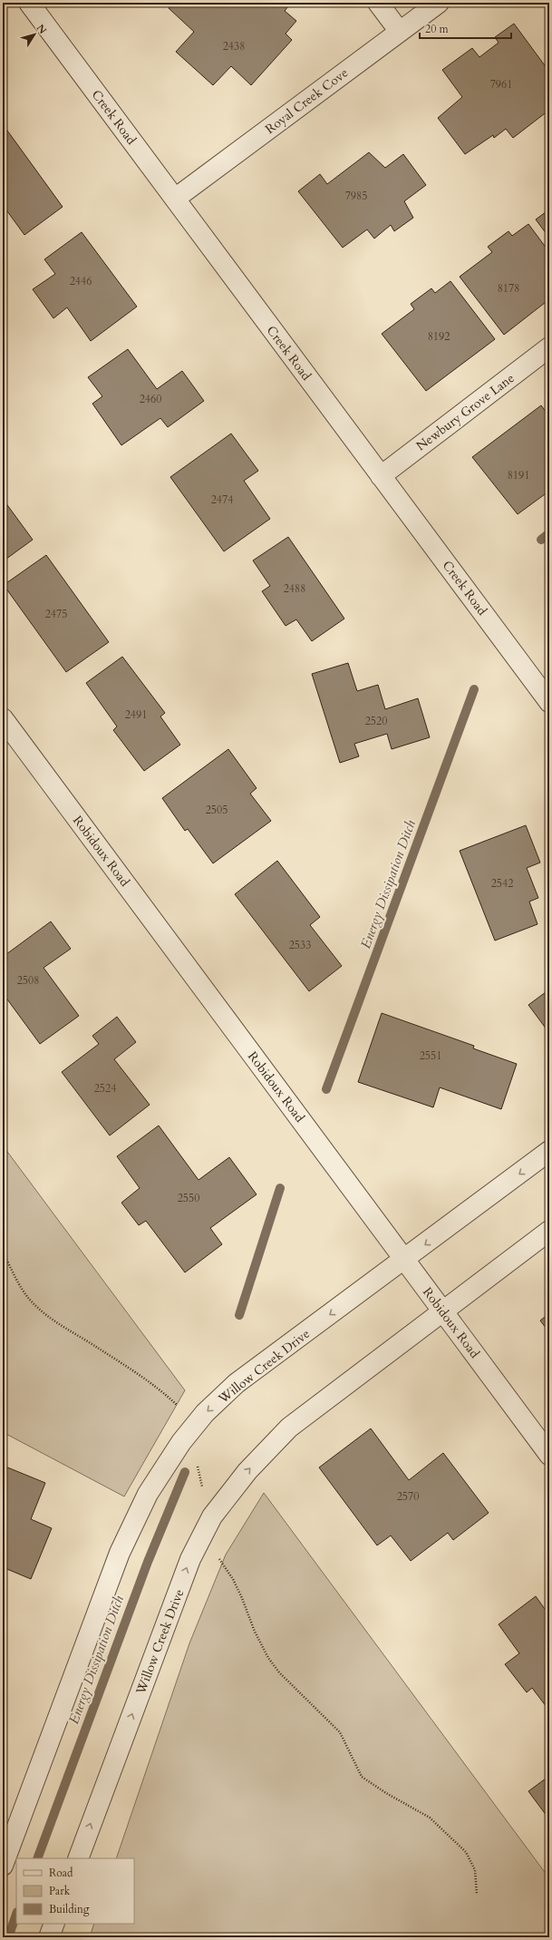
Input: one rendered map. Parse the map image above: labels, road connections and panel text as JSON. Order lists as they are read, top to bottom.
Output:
{
  "streets": {
    "street": [
      "Royal Creek Cove",
      "Creek Road",
      "Newbury Grove Lane",
      "Robidoux Road",
      "Willow Creek Drive"
    ]
  },
  "crossings": [
    ["Royal Creek Cove", "Creek Road"],
    ["Creek Road", "Newbury Grove Lane"],
    ["Robidoux Road", "Willow Creek Drive"]
  ],
  "water": ["Energy Dissipation Ditch"],
  "house_numbers": [
    "2438",
    "7961",
    "7985",
    "2446",
    "8178",
    "8192",
    "2460",
    "8191",
    "2474",
    "2488",
    "2475",
    "2491",
    "2520",
    "2505",
    "2542",
    "2533",
    "2508",
    "2551",
    "2524",
    "2550",
    "2570"
  ],
  "legend": ["Road", "Park", "Building"],
  "scale_bar": "20 m",
  "north": "top right"
}
